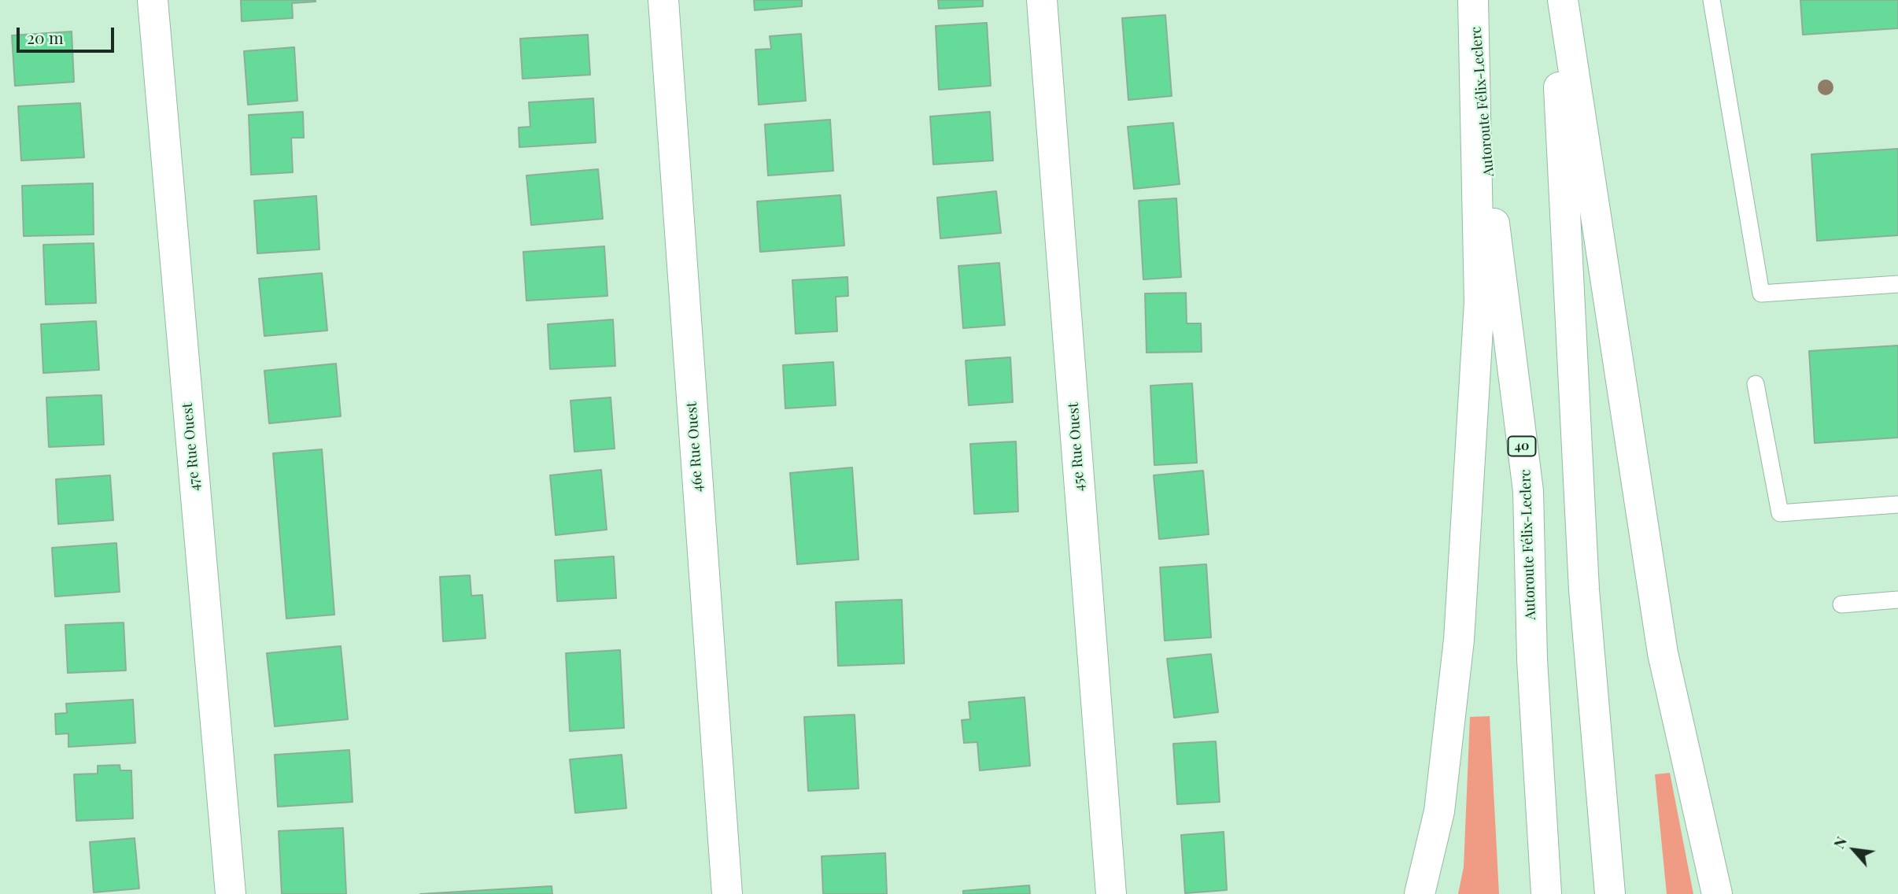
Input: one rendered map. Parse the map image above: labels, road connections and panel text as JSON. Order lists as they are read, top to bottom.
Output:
{
  "streets": {
    "main road": [
      "Autoroute Félix-Leclerc",
      "40",
      "47e Rue Ouest",
      "46e Rue Ouest",
      "45e Rue Ouest"
    ]
  },
  "scale_bar": "20 m",
  "north": "top left"
}
